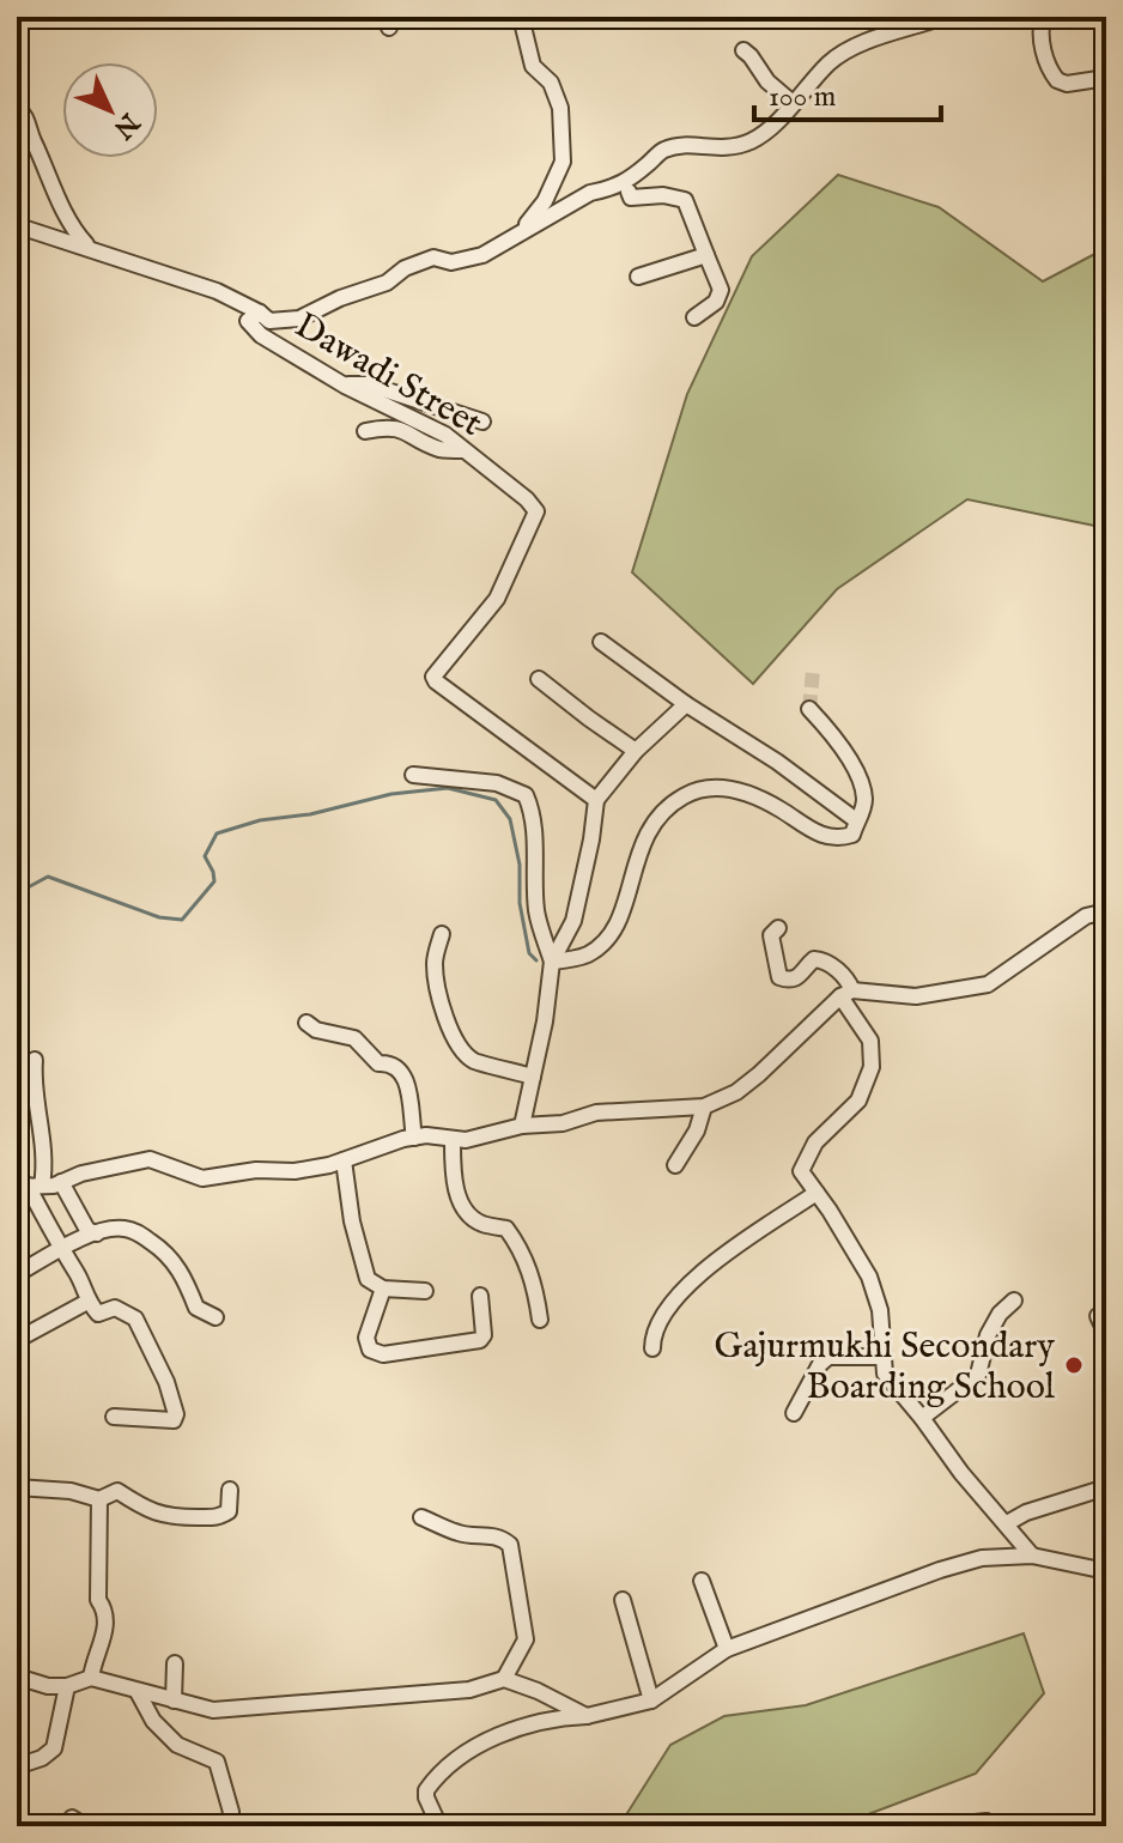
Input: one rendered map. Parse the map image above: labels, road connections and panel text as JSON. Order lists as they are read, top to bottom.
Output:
{
  "streets": {
    "street": ["Dawadi Street"]
  },
  "places": ["Gajurmukhi Secondary Boarding School"],
  "scale_bar": "100 m",
  "north": "bottom right"
}
